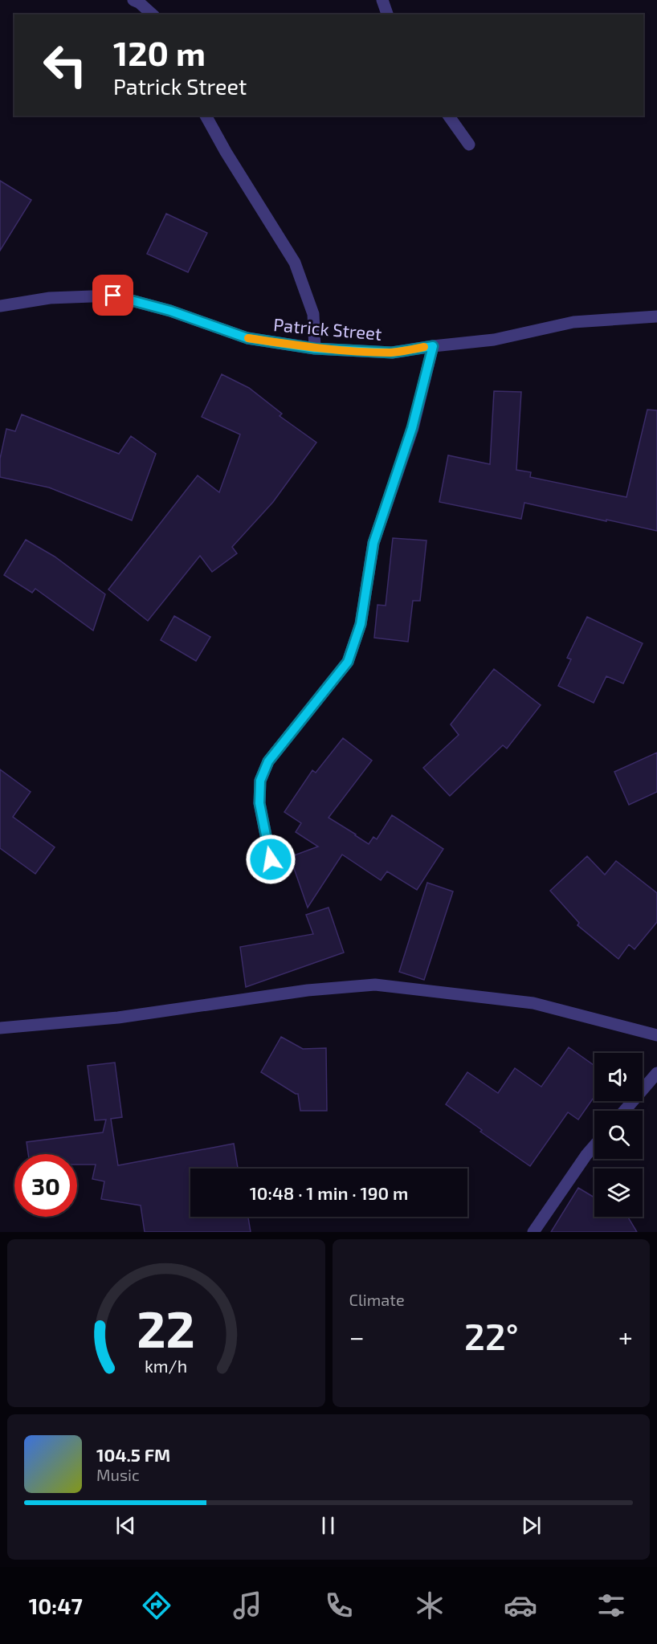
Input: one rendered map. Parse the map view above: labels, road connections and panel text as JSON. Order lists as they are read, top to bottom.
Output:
{
  "streets": {
    "street": ["Patrick Street"]
  },
  "page": {
    "turn": ["120 m", "Patrick Street"],
    "limit": "30",
    "trip": "10:48 · 1 min · 190 m",
    "tile": "Climate",
    "heat": ["−", "22°", "+"],
    "song": ["104.5 FM", "Music"],
    "tabs": "10:47",
    "gauge": ["22", "km/h"]
  }
}
